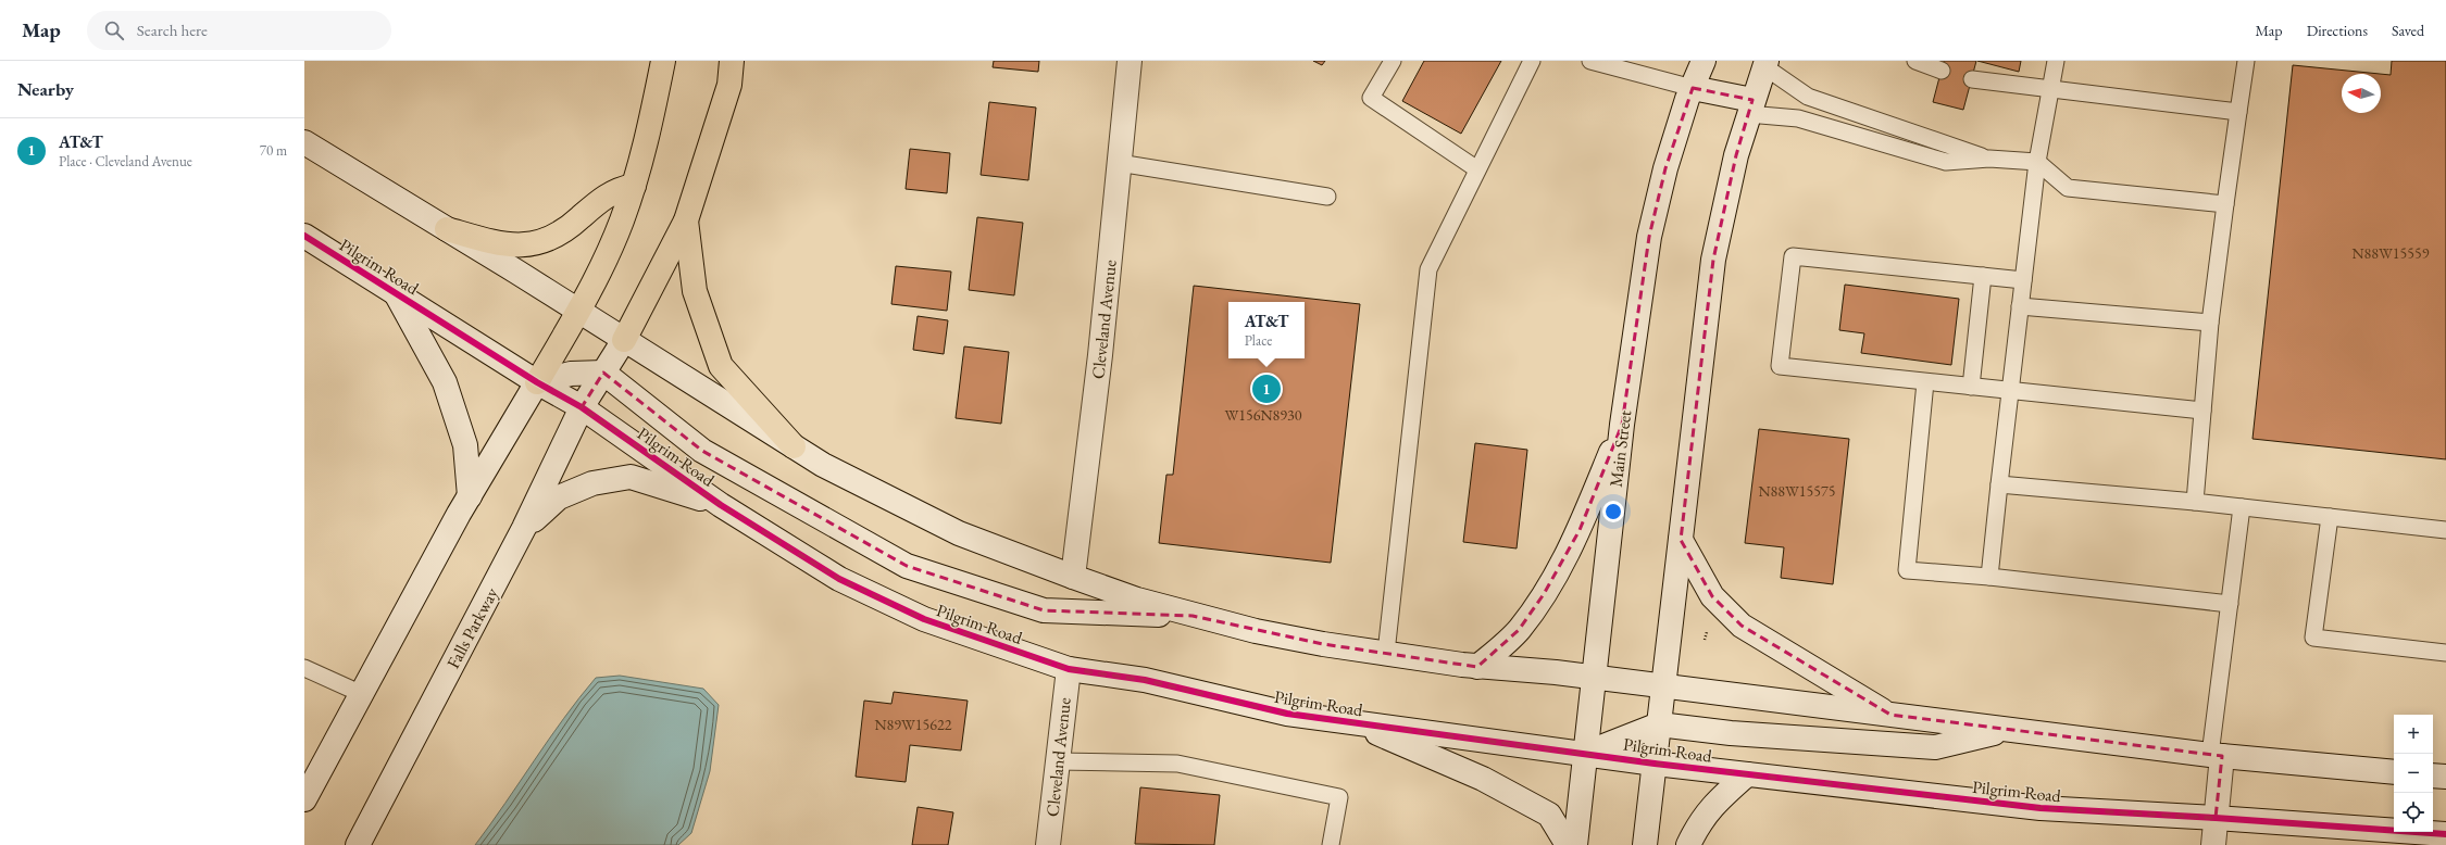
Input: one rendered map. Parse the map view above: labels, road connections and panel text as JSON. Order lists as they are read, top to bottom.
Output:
{
  "streets": {
    "street": [
      "Pilgrim Road",
      "Cleveland Avenue",
      "Main Street",
      "Falls Parkway"
    ]
  },
  "crossings": [
    ["Pilgrim Road", "Cleveland Avenue"],
    ["Pilgrim Road", "Main Street"],
    ["Pilgrim Road", "Falls Parkway"]
  ],
  "house_numbers": [
    "N88W15559",
    "W156N8930",
    "N88W15575",
    "N89W15622"
  ],
  "north": "left",
  "page": {
    "header": "Map",
    "search": "Search here",
    "nav": ["Map", "Directions", "Saved"],
    "heading": "Nearby",
    "list": [
      {
        "mark": "1",
        "name": "AT&T",
        "note": "Place · Cleveland Avenue",
        "value": "70 m"
      }
    ],
    "popup": ["AT&T", "Place"],
    "pins": "1",
    "map_buttons": ["+", "−"]
  }
}
